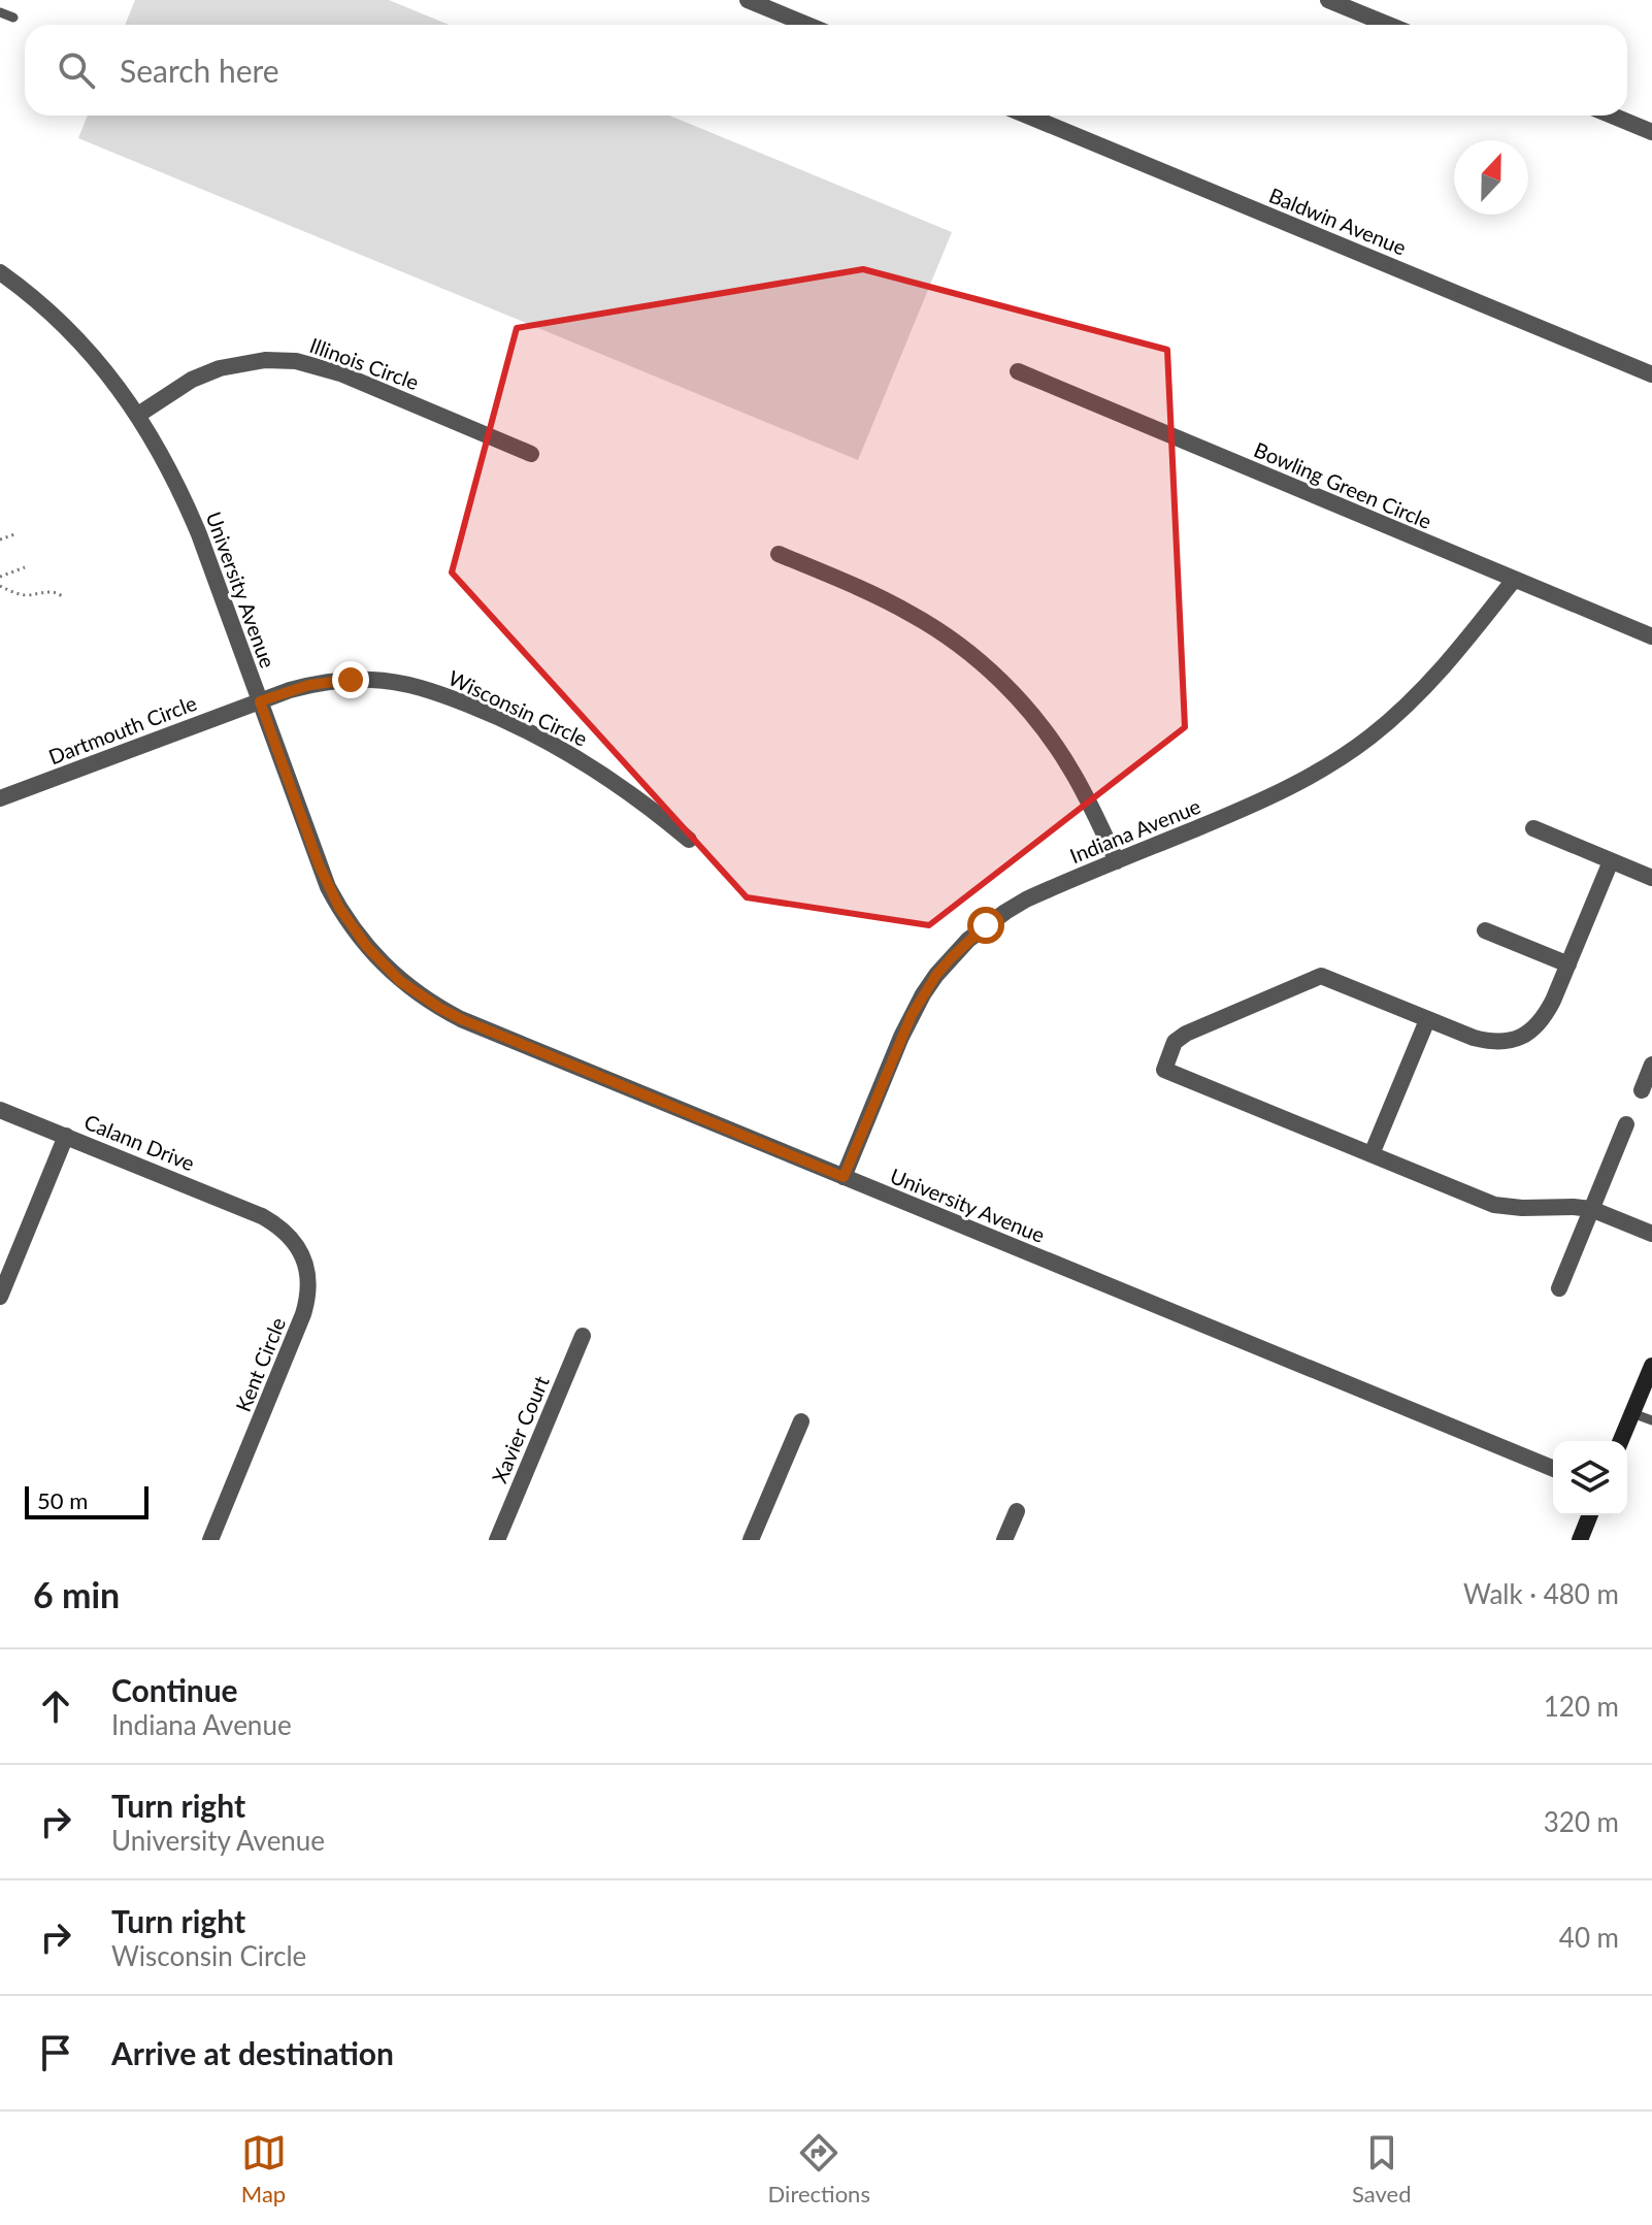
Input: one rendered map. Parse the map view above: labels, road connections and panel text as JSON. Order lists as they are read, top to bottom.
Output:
{
  "streets": {
    "street": [
      "Baldwin Avenue",
      "Illinois Circle",
      "Bowling Green Circle",
      "University Avenue",
      "Wisconsin Circle",
      "Dartmouth Circle",
      "Indiana Avenue",
      "Calann Drive",
      "Kent Circle",
      "Xavier Court"
    ]
  },
  "crossings": [
    ["Illinois Circle", "University Avenue"],
    ["Bowling Green Circle", "Indiana Avenue"],
    ["University Avenue", "Wisconsin Circle"],
    ["University Avenue", "Dartmouth Circle"],
    ["University Avenue", "Indiana Avenue"],
    ["Wisconsin Circle", "Dartmouth Circle"],
    ["Calann Drive", "Kent Circle"]
  ],
  "scale_bar": "50 m",
  "north": "top",
  "page": {
    "search": "Search here",
    "scale": "50 m",
    "heading": ["6 min", "Walk · 480 m"],
    "list": [
      ["Continue", "Indiana Avenue", "120 m"],
      ["Turn right", "University Avenue", "320 m"],
      ["Turn right", "Wisconsin Circle", "40 m"],
      "Arrive at destination"
    ],
    "nav": ["Map", "Directions", "Saved"]
  }
}
